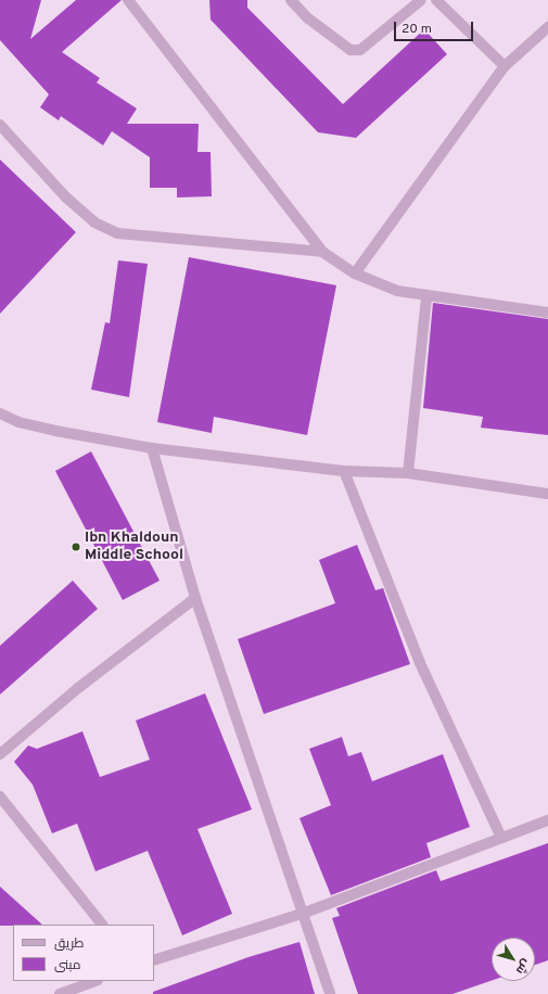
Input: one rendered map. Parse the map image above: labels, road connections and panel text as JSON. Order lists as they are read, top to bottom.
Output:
{
  "places": ["Ibn Khaldoun Middle School"],
  "legend": ["طريق", "مبنى"],
  "scale_bar": "20 m",
  "north": "bottom right"
}
